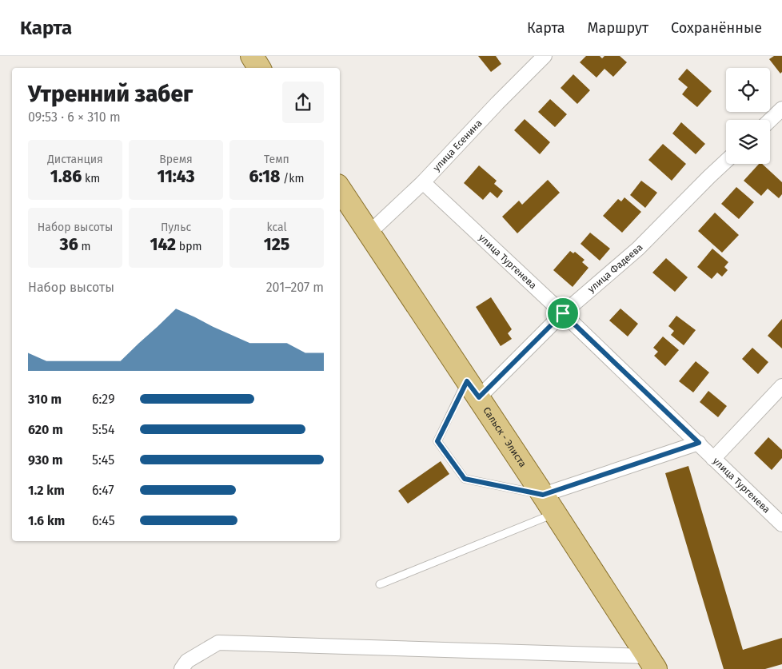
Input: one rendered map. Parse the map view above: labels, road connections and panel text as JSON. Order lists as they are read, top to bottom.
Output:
{
  "streets": {
    "main road": ["Сальск - Элиста"],
    "street": ["улица Есенина", "улица Тургенева", "улица Фадеева"]
  },
  "crossings": [
    ["улица Есенина", "улица Тургенева"],
    ["улица Есенина", "Сальск - Элиста"],
    ["улица Тургенева", "улица Фадеева"],
    ["улица Фадеева", "Сальск - Элиста"]
  ],
  "page": {
    "header": "Карта",
    "nav": ["Карта", "Маршрут", "Сохранённые"],
    "heading": ["Утренний забег", "09:53 · 6 × 310 m"],
    "stats": [
      ["Дистанция", "1.86 km"],
      ["Время", "11:43"],
      ["Темп", "6:18 /km"],
      ["Набор высоты", "36 m"],
      ["Пульс", "142 bpm"],
      ["kcal", "125"]
    ],
    "chart": ["Набор высоты", "201–207 m"],
    "list": [
      {
        "name": "310 m",
        "note": "6:29"
      },
      {
        "name": "620 m",
        "note": "5:54"
      },
      {
        "name": "930 m",
        "note": "5:45"
      },
      {
        "name": "1.2 km",
        "note": "6:47"
      },
      {
        "name": "1.6 km",
        "note": "6:45"
      }
    ]
  }
}
